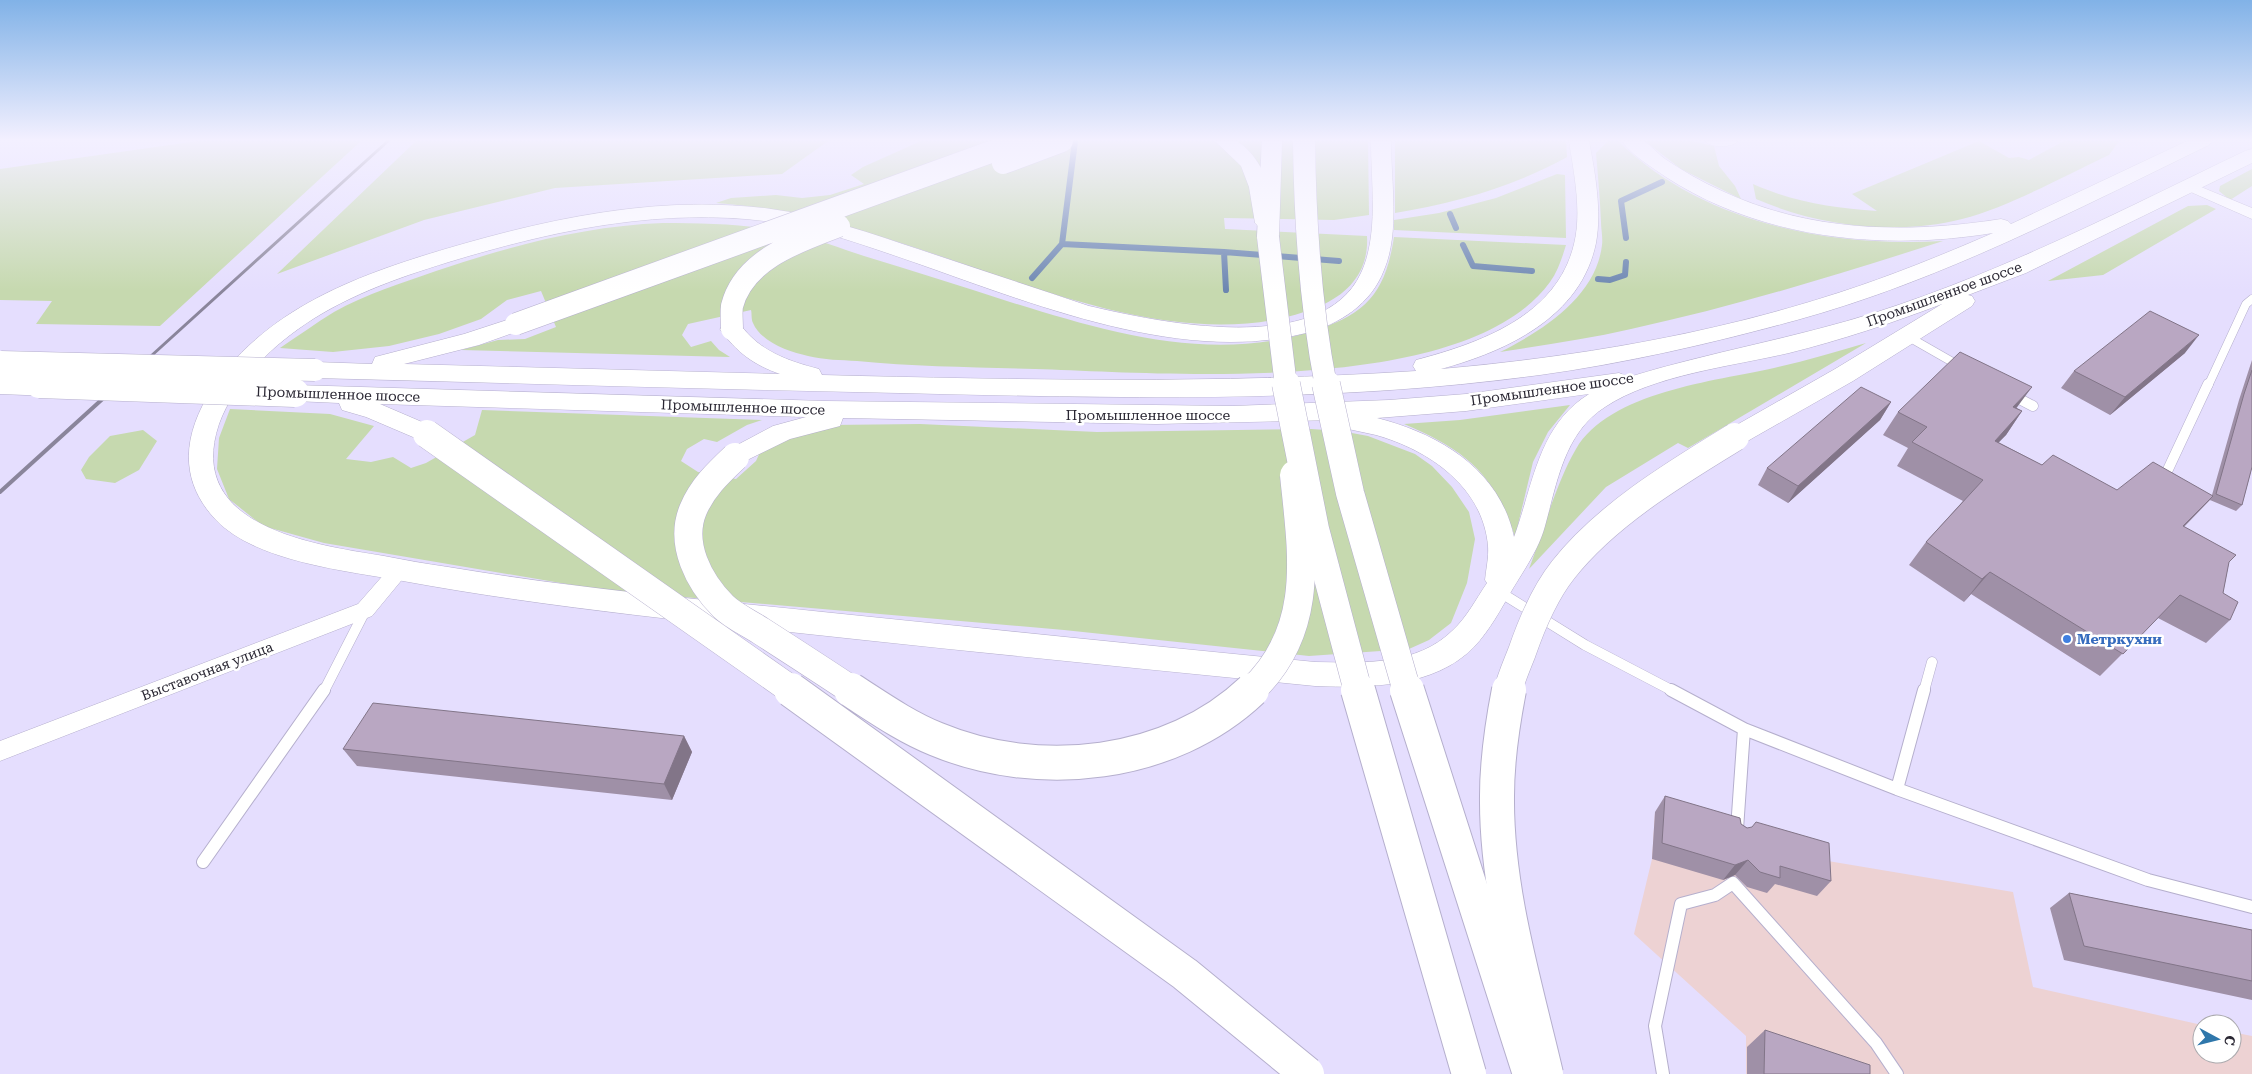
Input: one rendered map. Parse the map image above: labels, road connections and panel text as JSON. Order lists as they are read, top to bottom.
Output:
{
  "streets": {
    "main road": ["Промышленное шоссе"],
    "street": ["Выставочная улица"]
  },
  "places": ["Метркухни"],
  "north": "right"
}
